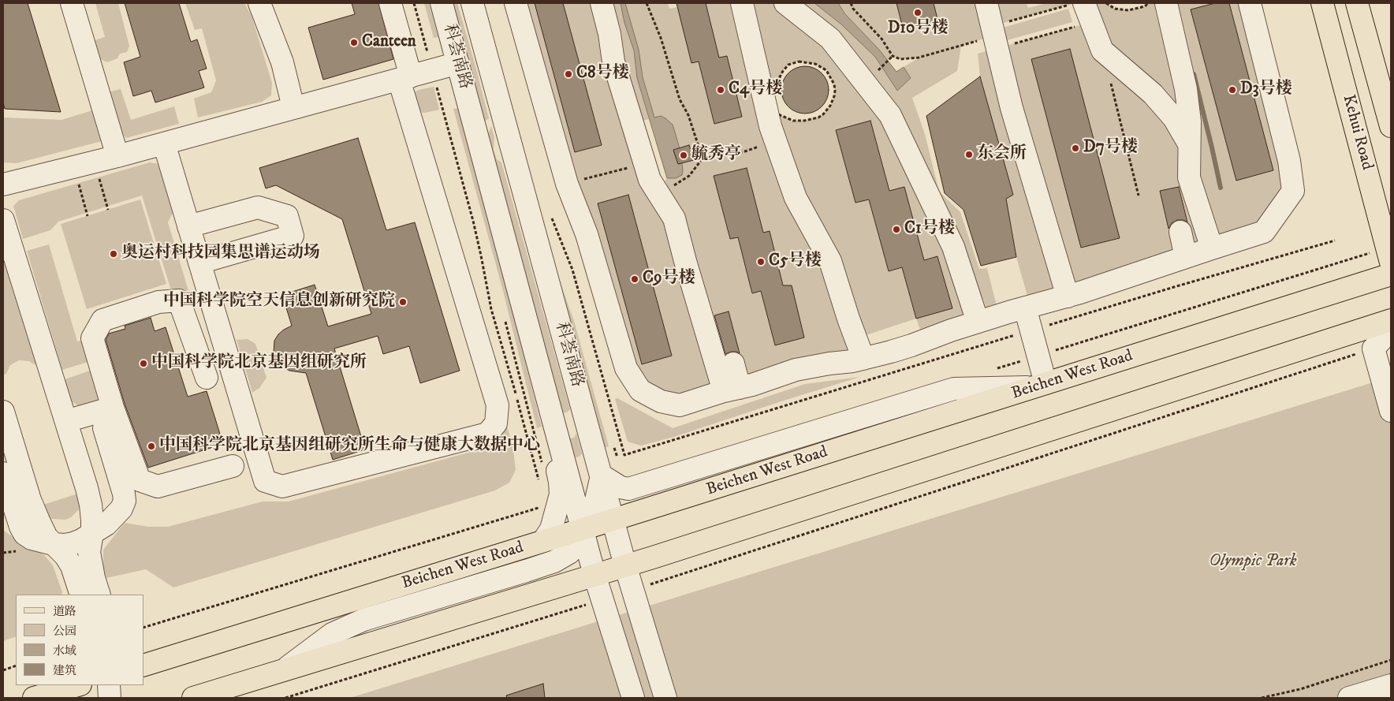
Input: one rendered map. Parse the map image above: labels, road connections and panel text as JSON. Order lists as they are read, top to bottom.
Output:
{
  "streets": {
    "main road": ["Kehui Road", "Beichen West Road"],
    "street": ["科荟南路"]
  },
  "crossings": [
    ["科荟南路", "Beichen West Road"]
  ],
  "parks": ["Olympic Park"],
  "places": [
    "D10号楼",
    "Canteen",
    "C8号楼",
    "C4号楼",
    "D3号楼",
    "D7号楼",
    "东会所",
    "毓秀亭",
    "C1号楼",
    "奥运村科技园集思谱运动场",
    "C5号楼",
    "C9号楼",
    "中国科学院空天信息创新研究院",
    "中国科学院北京基因组研究所",
    "中国科学院北京基因组研究所生命与健康大数据中心"
  ],
  "legend": [
    "道路",
    "公园",
    "水域",
    "建筑"
  ]
}
